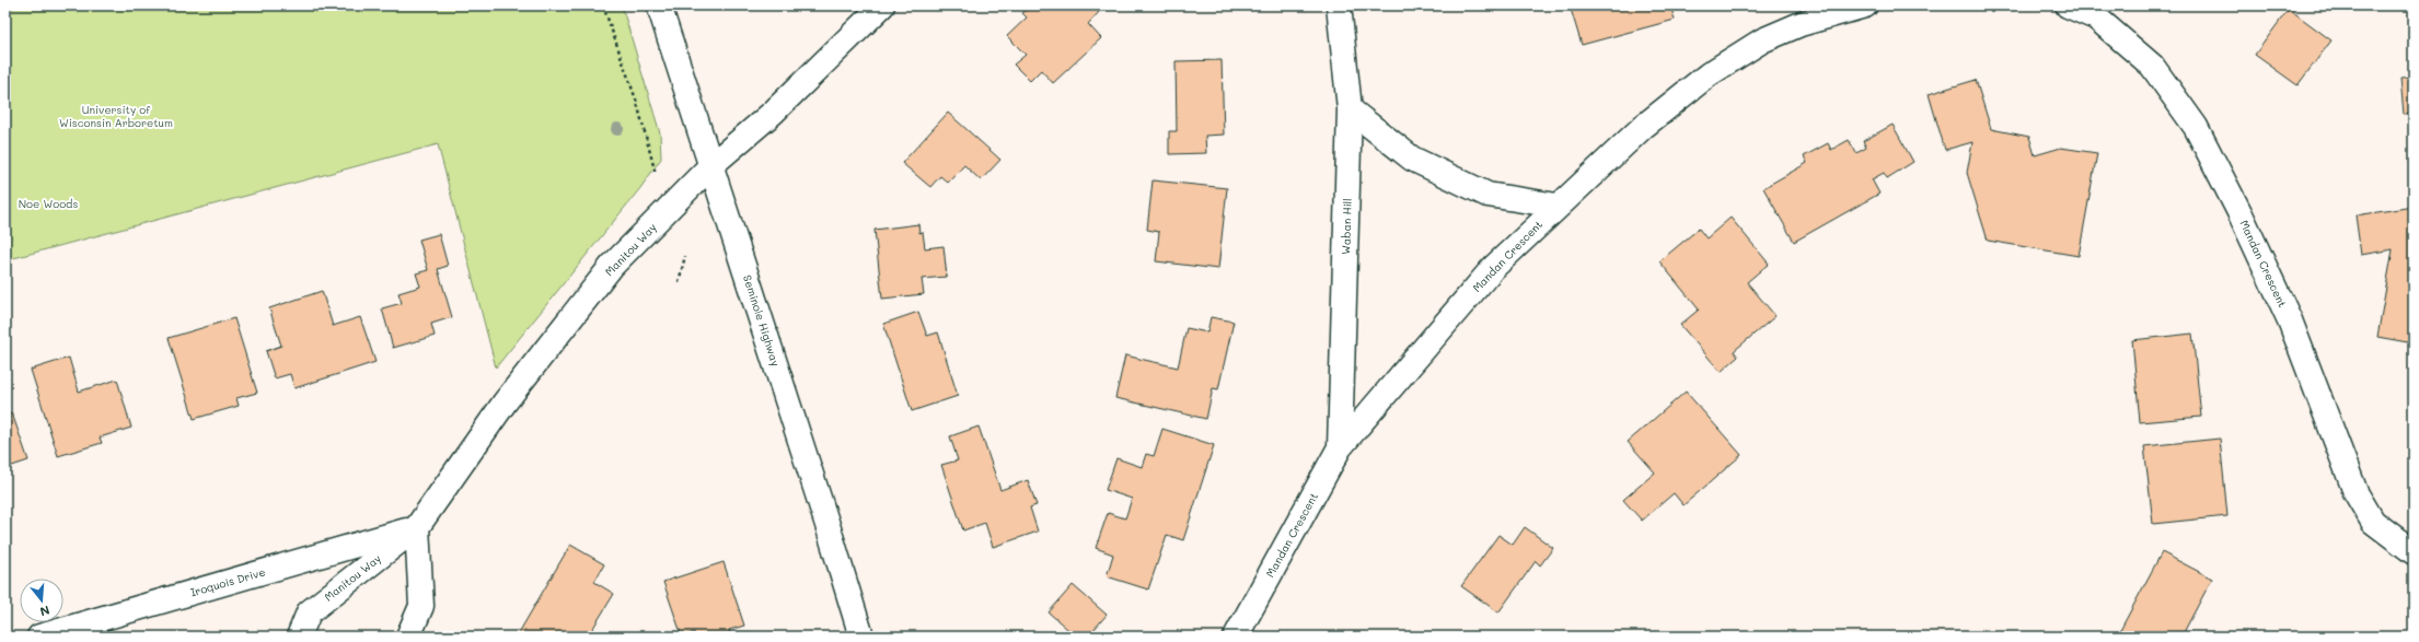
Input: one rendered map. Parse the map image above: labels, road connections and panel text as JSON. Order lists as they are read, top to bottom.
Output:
{
  "streets": {
    "street": [
      "Waban Hill",
      "Manitou Way",
      "Mandan Crescent",
      "Seminole Highway",
      "Iroquois Drive"
    ]
  },
  "crossings": [
    ["Waban Hill", "Mandan Crescent"],
    ["Manitou Way", "Seminole Highway"],
    ["Manitou Way", "Iroquois Drive"]
  ],
  "parks": ["University of Wisconsin Arboretum", "Noe Woods"],
  "north": "bottom"
}
